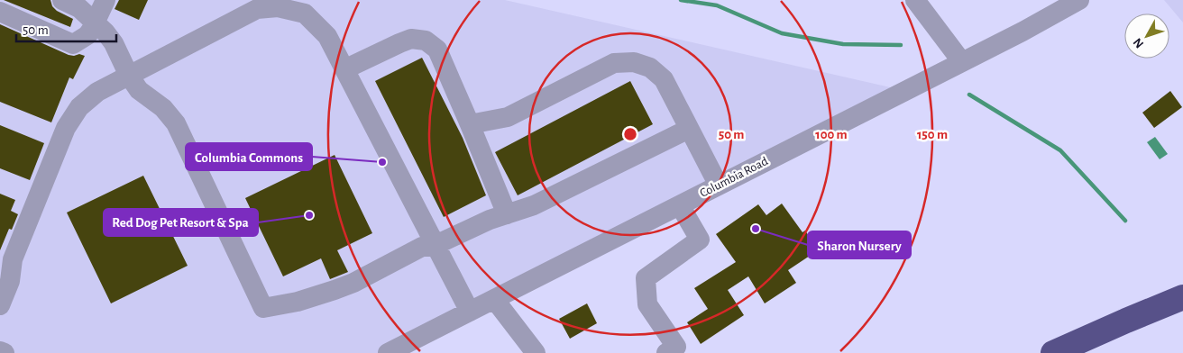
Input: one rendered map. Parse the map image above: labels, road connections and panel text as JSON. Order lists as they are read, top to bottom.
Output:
{
  "streets": {
    "street": ["Columbia Road"]
  },
  "places": ["Columbia Commons", "Red Dog Pet Resort & Spa", "Sharon Nursery"],
  "scale_bar": "50 m",
  "north": "bottom left",
  "rings": ["50 m", "100 m", "150 m"]
}
